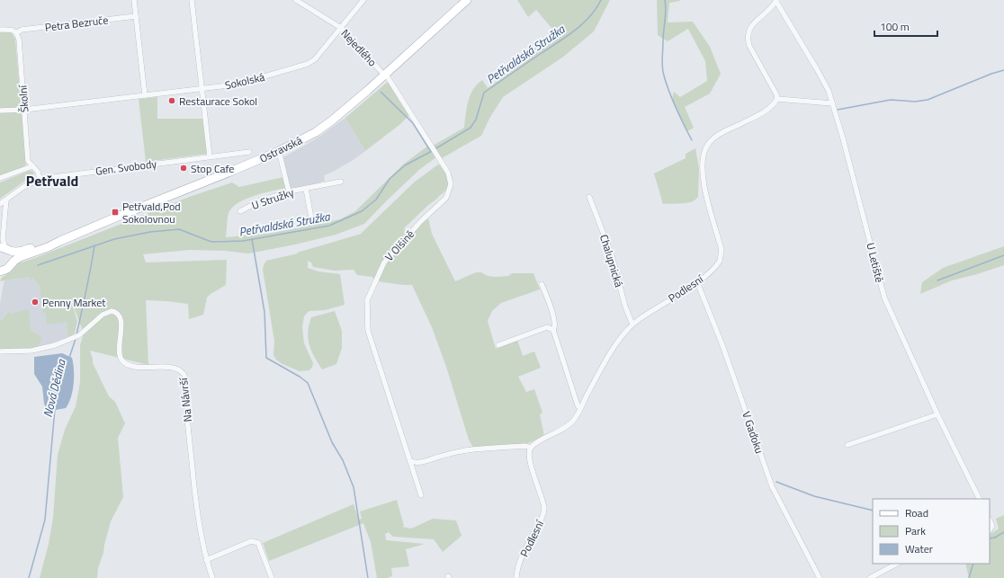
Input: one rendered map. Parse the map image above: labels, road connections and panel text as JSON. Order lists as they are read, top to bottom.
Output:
{
  "streets": {
    "main road": ["Ostravská"],
    "street": [
      "Petra Bezruče",
      "Nejedlého",
      "Sokolská",
      "Školní",
      "Gen. Svobody",
      "U Stružky",
      "V Olšině",
      "Chalupnická",
      "U Letiště",
      "Podlesní",
      "Na Návrší",
      "V Gaďoku"
    ]
  },
  "crossings": [
    ["Petra Bezruče", "Školní"],
    ["Nejedlého", "Sokolská"],
    ["Nejedlého", "Ostravská"],
    ["Nejedlého", "V Olšině"],
    ["Sokolská", "Školní"],
    ["Školní", "Gen. Svobody"],
    ["Ostravská", "V Olšině"],
    ["Chalupnická", "Podlesní"],
    ["Podlesní", "V Gaďoku"]
  ],
  "districts": ["Petřvald"],
  "water": ["Petřvaldská Stružka", "Nová Dědina"],
  "places": {
    "other": ["Restaurace Sokol", "Stop Cafe", "Penny Market"],
    "transit": ["Petřvald,Pod Sokolovnou"]
  },
  "legend": ["Road", "Park", "Water"],
  "scale_bar": "100 m"
}
